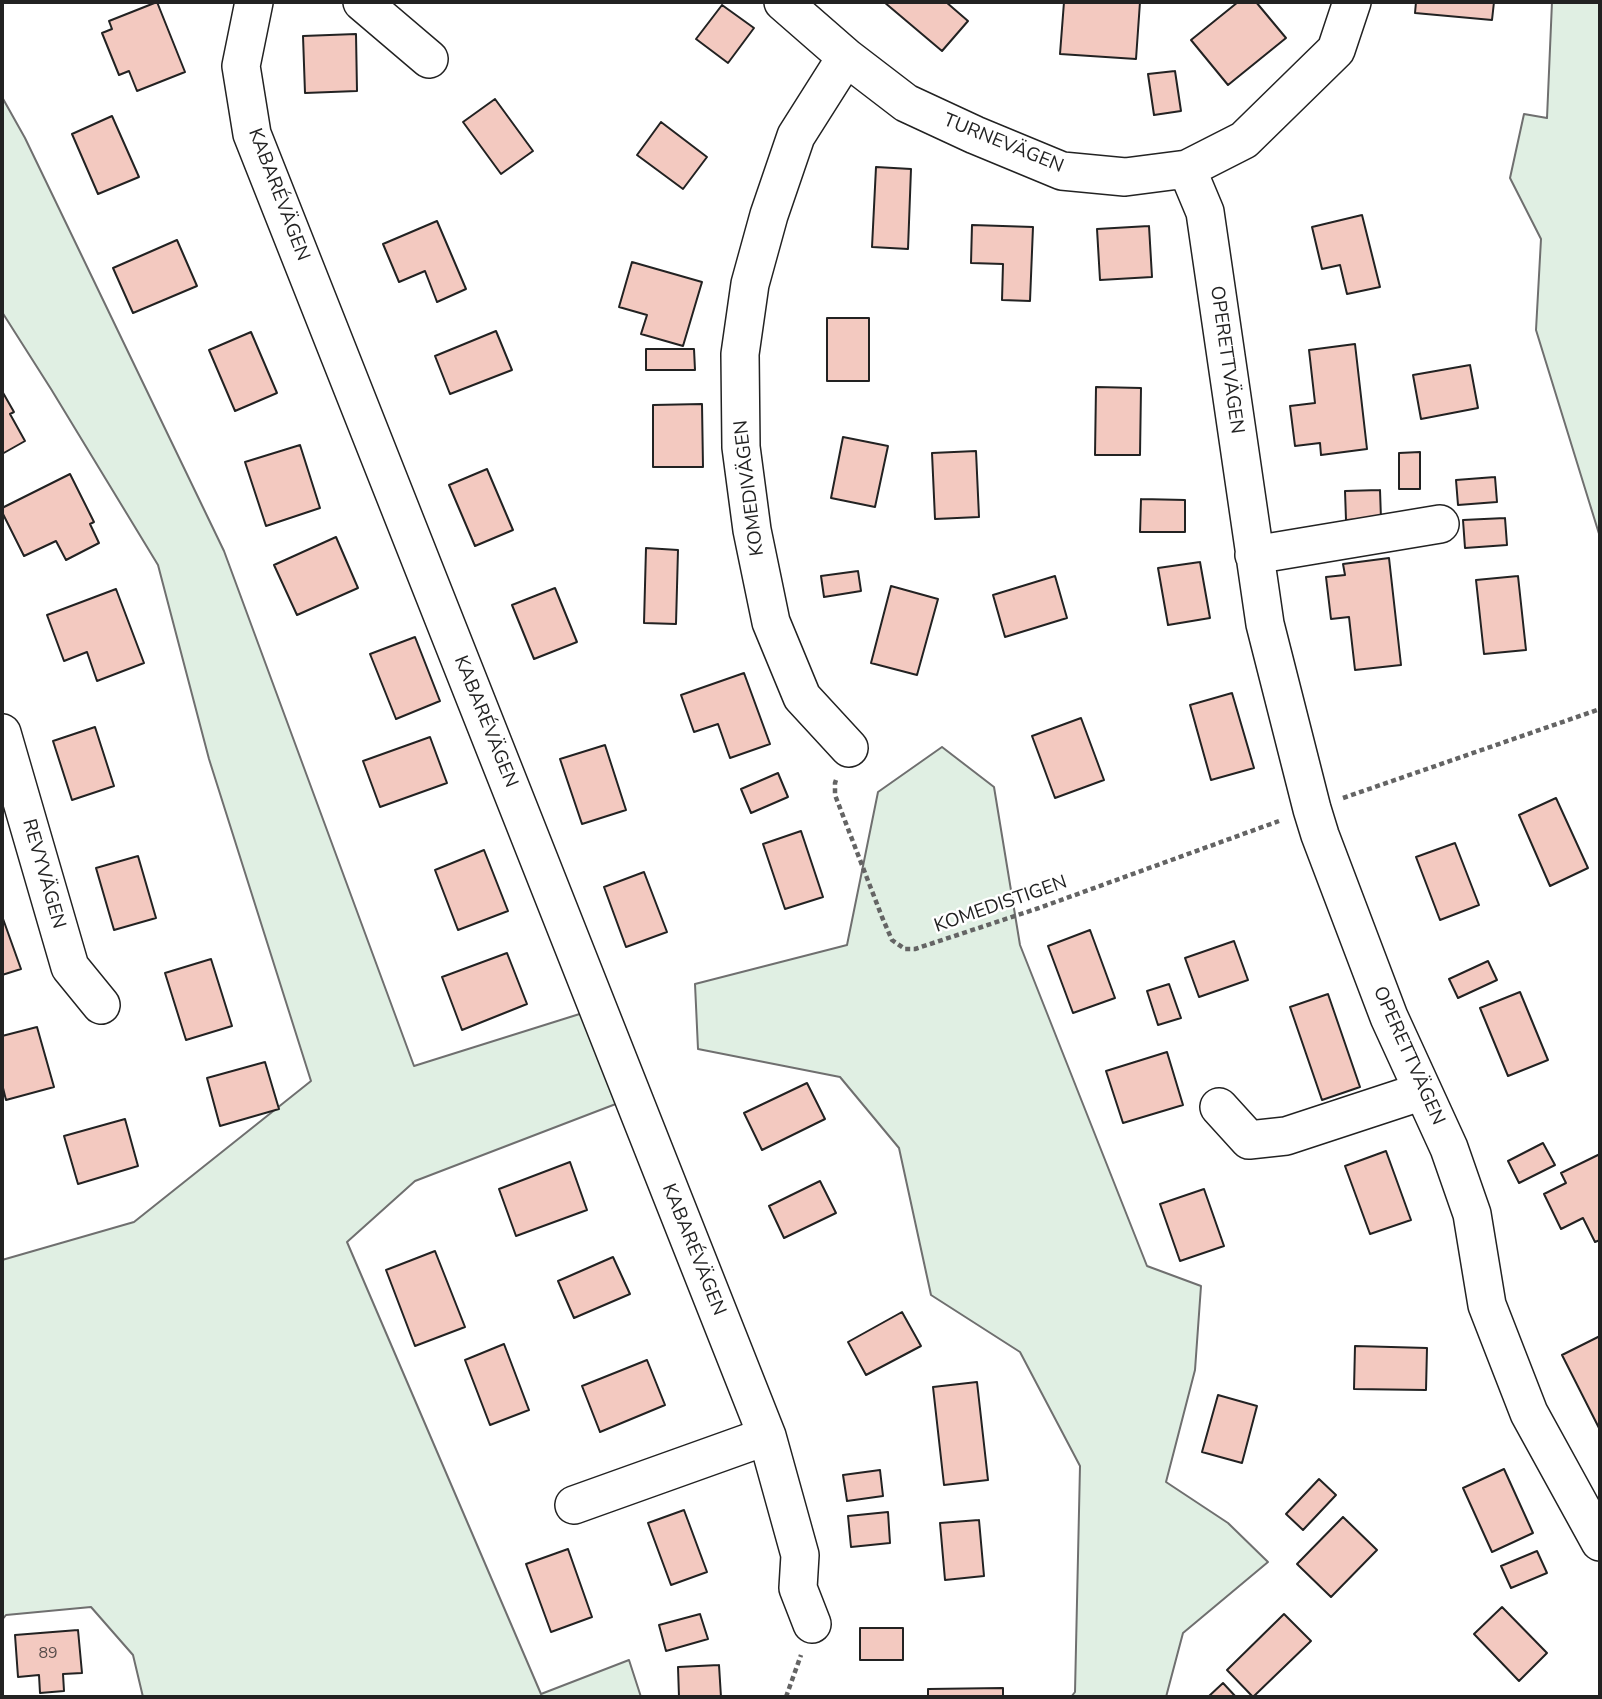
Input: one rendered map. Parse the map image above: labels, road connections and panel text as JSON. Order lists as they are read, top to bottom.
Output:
{
  "streets": {
    "street": [
      "TURNEVÄGEN",
      "KABARÉVÄGEN",
      "OPERETTVÄGEN",
      "KOMEDIVÄGEN",
      "REVYVÄGEN"
    ],
    "path": ["KOMEDISTIGEN"]
  },
  "crossings": [
    ["TURNEVÄGEN", "OPERETTVÄGEN"],
    ["TURNEVÄGEN", "KOMEDIVÄGEN"],
    ["OPERETTVÄGEN", "KOMEDISTIGEN"],
    ["KOMEDIVÄGEN", "KOMEDISTIGEN"]
  ],
  "house_numbers": ["89"]
}
